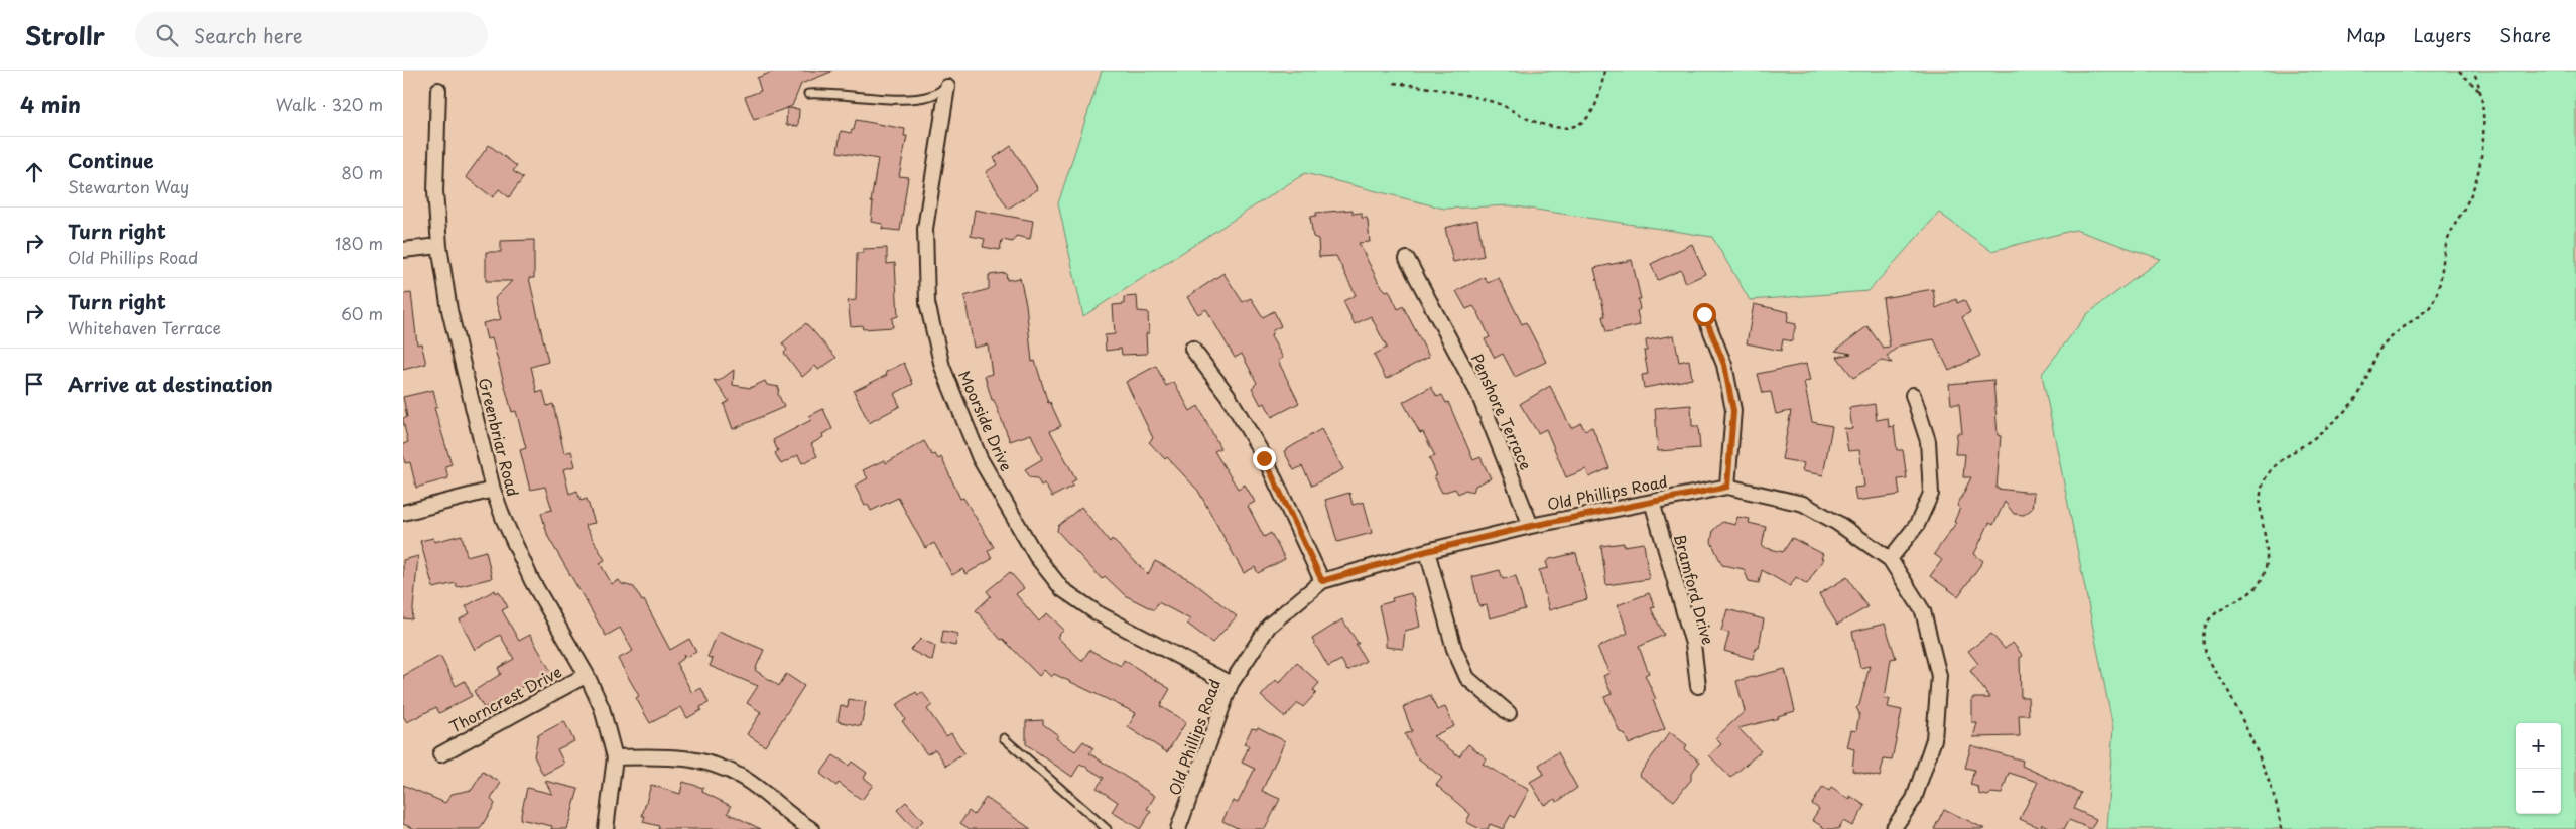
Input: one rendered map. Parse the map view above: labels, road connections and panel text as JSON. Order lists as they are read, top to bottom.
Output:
{
  "streets": {
    "street": [
      "Penshore Terrace",
      "Moorside Drive",
      "Greenbriar Road",
      "Old Phillips Road",
      "Bramford Drive",
      "Thorncrest Drive"
    ]
  },
  "crossings": [
    ["Penshore Terrace", "Old Phillips Road"],
    ["Moorside Drive", "Old Phillips Road"],
    ["Greenbriar Road", "Thorncrest Drive"],
    ["Old Phillips Road", "Bramford Drive"]
  ],
  "page": {
    "header": "Strollr",
    "search": "Search here",
    "nav": ["Map", "Layers", "Share"],
    "heading": ["4 min", "Walk · 320 m"],
    "list": [
      ["Continue", "Stewarton Way", "80 m"],
      ["Turn right", "Old Phillips Road", "180 m"],
      ["Turn right", "Whitehaven Terrace", "60 m"],
      "Arrive at destination"
    ],
    "map_buttons": ["+", "−"]
  }
}
